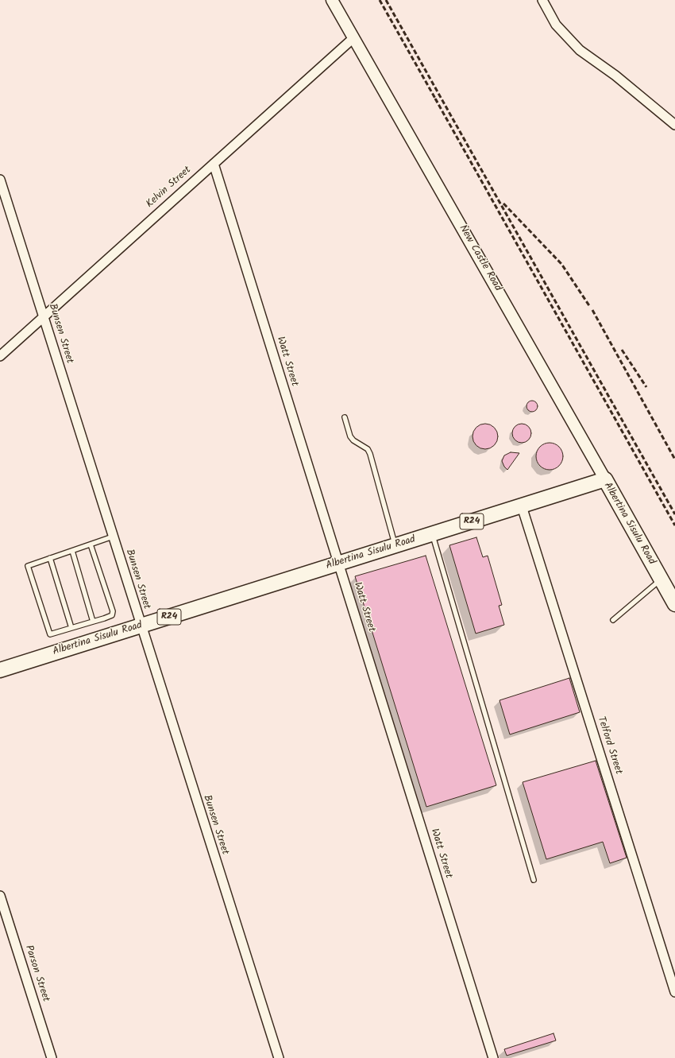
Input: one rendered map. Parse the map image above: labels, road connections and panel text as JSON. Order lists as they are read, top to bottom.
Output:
{
  "streets": {
    "main road": ["R24", "Albertina Sisulu Road"],
    "street": [
      "Kelvin Street",
      "New Castle Road",
      "Bunsen Street",
      "Watt Street",
      "Telford Street",
      "Parson Street"
    ]
  },
  "crossings": [
    ["Kelvin Street", "New Castle Road"],
    ["Kelvin Street", "Bunsen Street"],
    ["Kelvin Street", "Watt Street"],
    ["New Castle Road", "Albertina Sisulu Road"],
    ["Bunsen Street", "Albertina Sisulu Road"],
    ["Watt Street", "Albertina Sisulu Road"],
    ["Albertina Sisulu Road", "Telford Street"]
  ]
}
